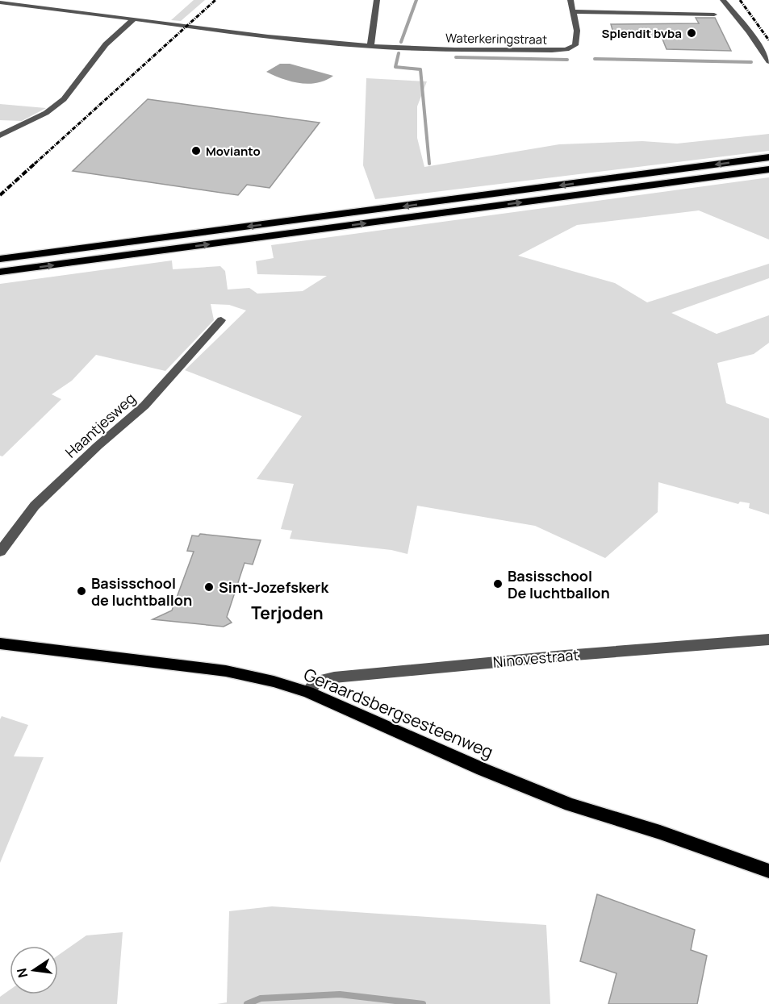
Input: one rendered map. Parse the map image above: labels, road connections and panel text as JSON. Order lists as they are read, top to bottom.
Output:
{
  "streets": {
    "main road": ["Geraardsbergsesteenweg"],
    "street": ["Waterkeringstraat", "Haantjesweg", "Ninovestraat"]
  },
  "crossings": [
    ["Ninovestraat", "Geraardsbergsesteenweg"]
  ],
  "districts": ["Terjoden"],
  "places": [
    "Splendit bvba",
    "Movianto",
    "Basisschool De luchtballon",
    "Sint-Jozefskerk",
    "Basisschool de luchtballon"
  ],
  "north": "left"
}
